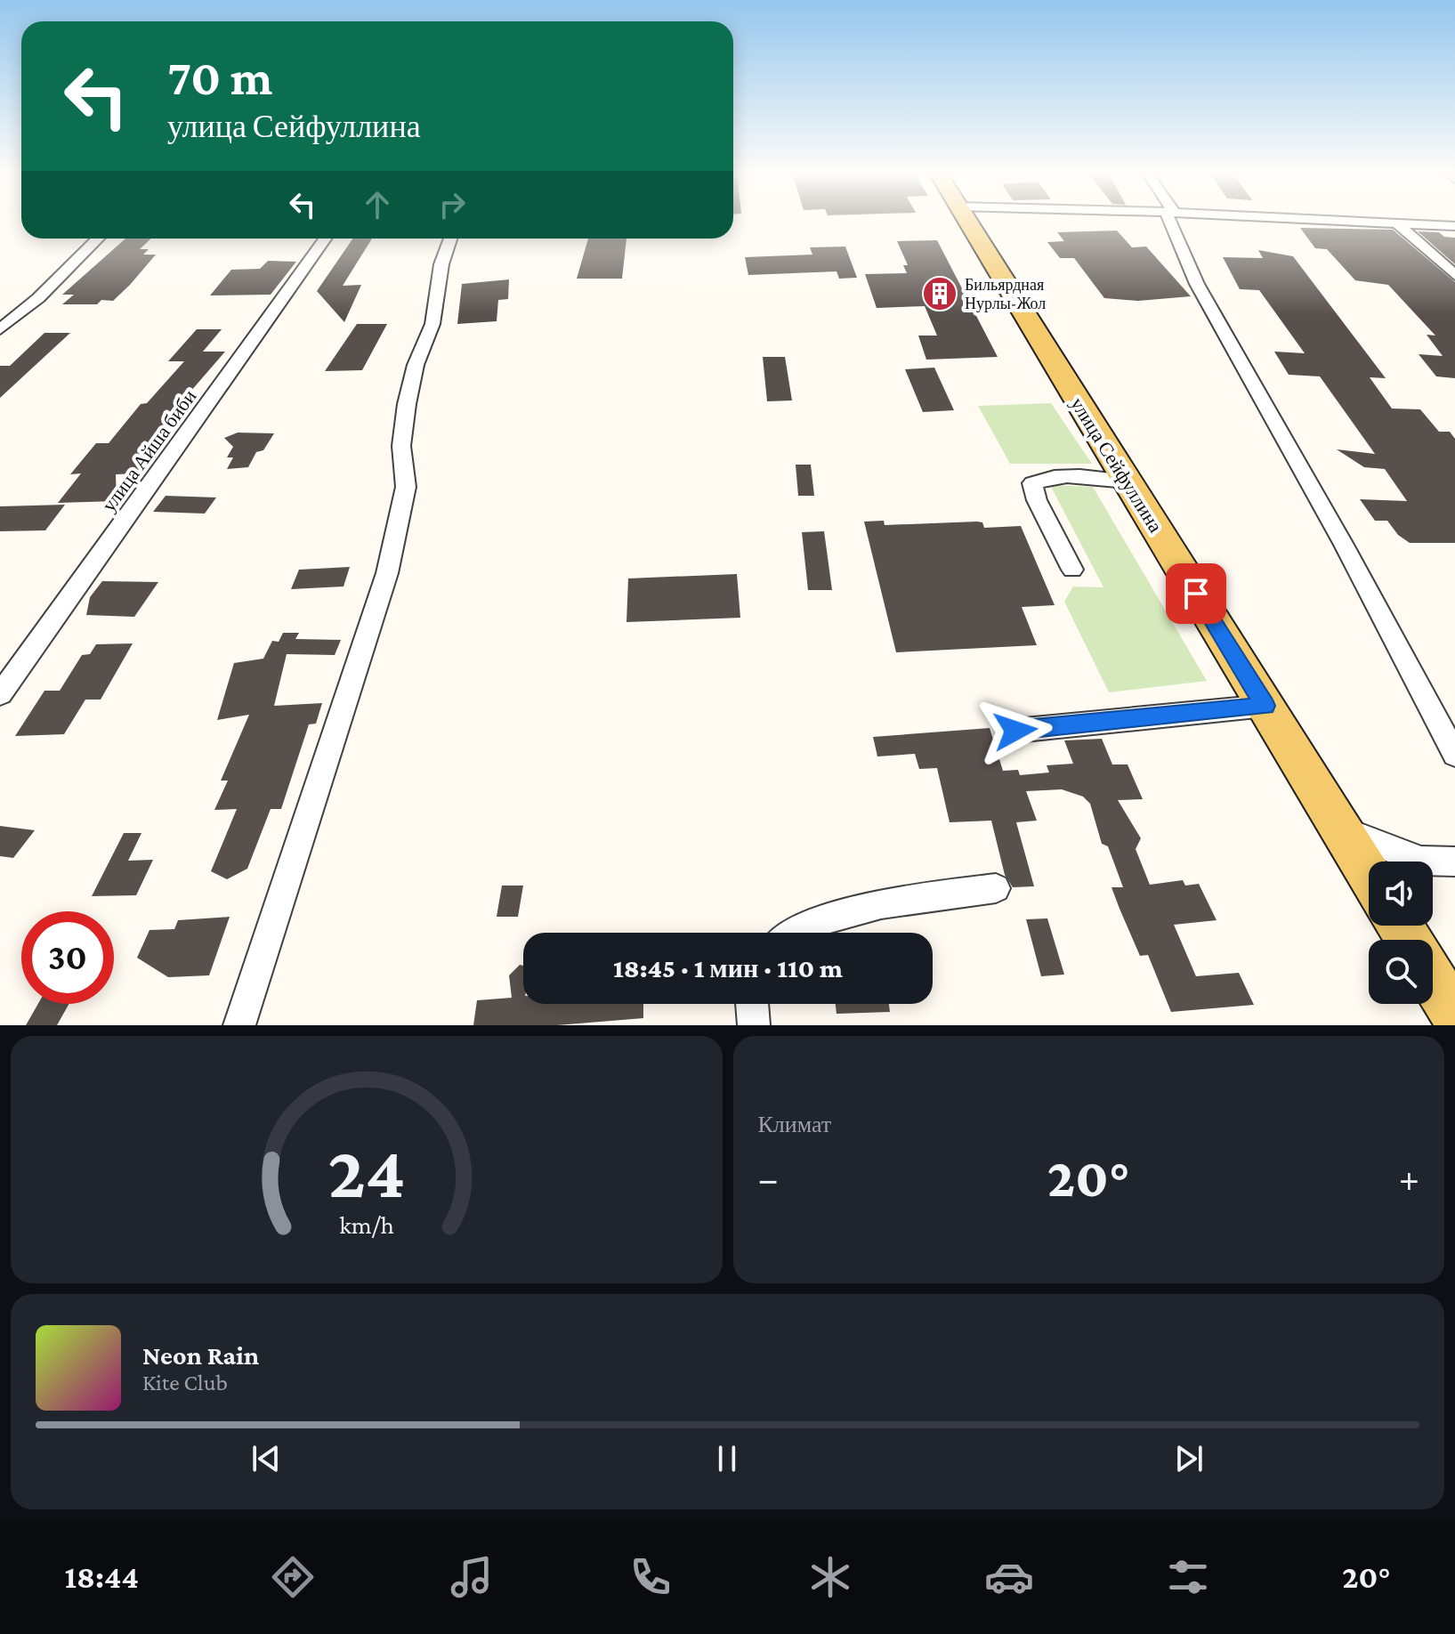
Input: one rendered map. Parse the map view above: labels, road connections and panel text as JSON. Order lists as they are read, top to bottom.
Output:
{
  "streets": {
    "main road": ["улица Сейфуллина"],
    "street": ["улица Айша биби"]
  },
  "places": {
    "building": ["Бильярдная Нурлы-Жол"]
  },
  "page": {
    "turn": ["70 m", "улица Сейфуллина"],
    "limit": "30",
    "trip": "18:45 · 1 мин · 110 m",
    "tile": "Климат",
    "heat": ["−", "20°", "+"],
    "song": ["Neon Rain", "Kite Club"],
    "tabs": ["18:44", "20°"],
    "gauge": ["24", "km/h"]
  }
}
